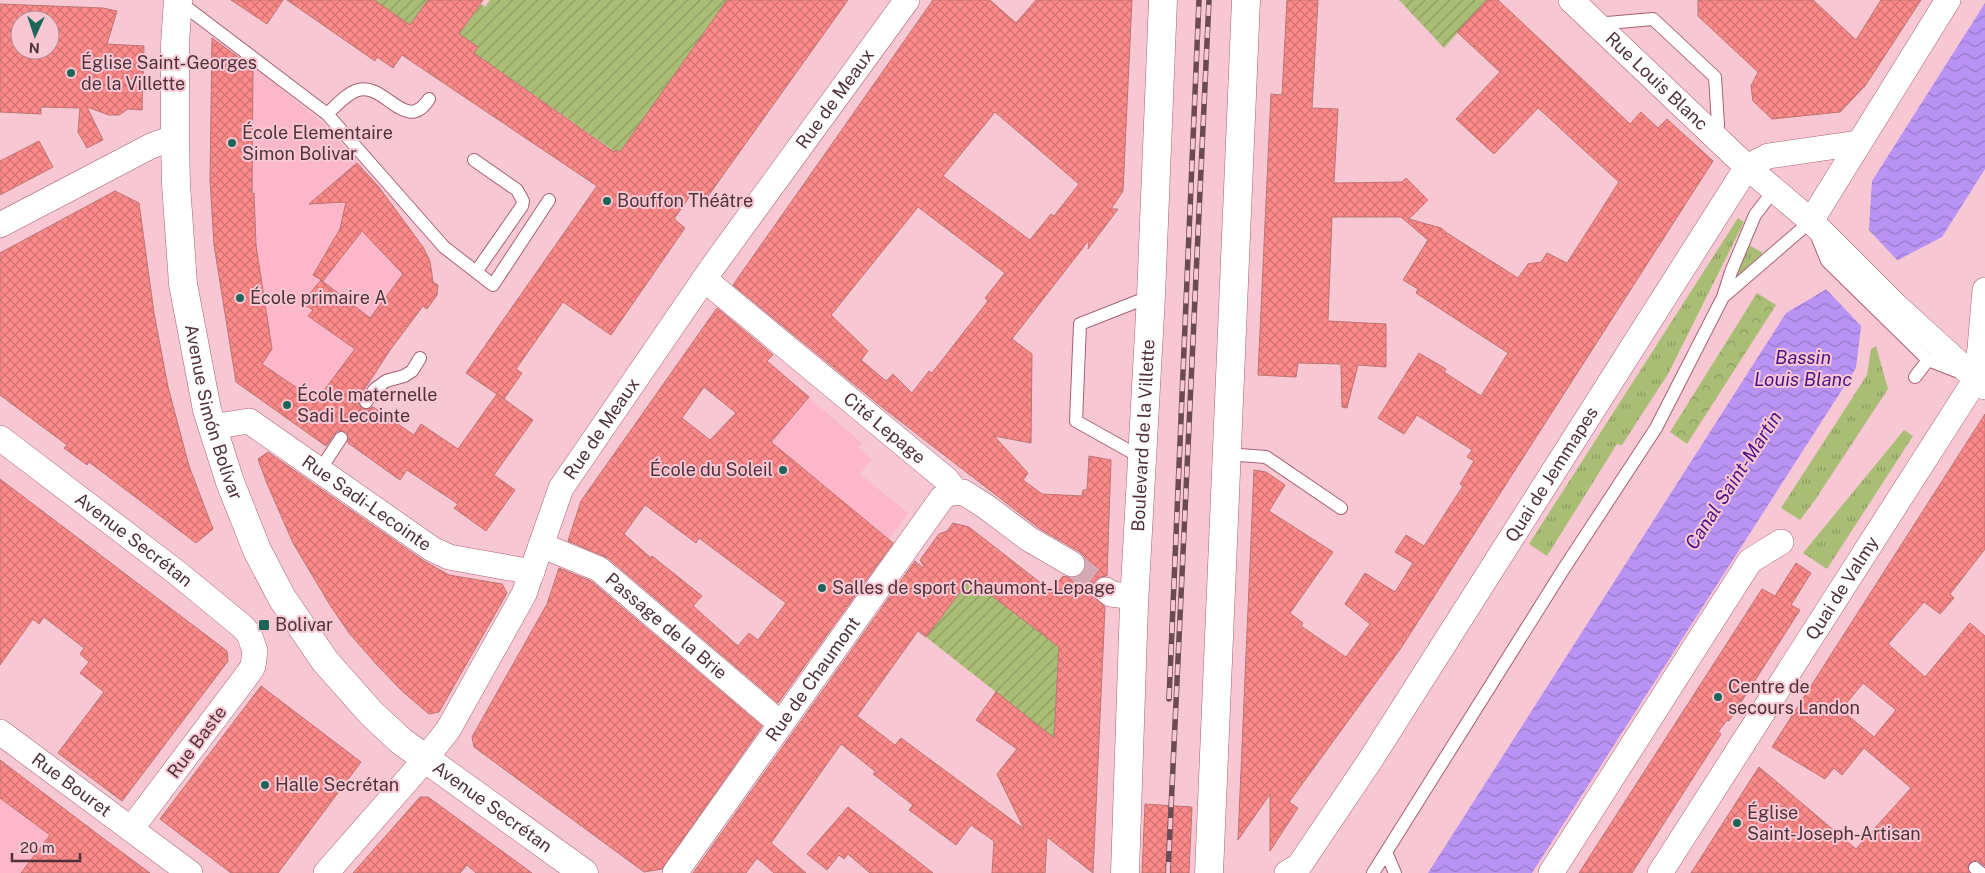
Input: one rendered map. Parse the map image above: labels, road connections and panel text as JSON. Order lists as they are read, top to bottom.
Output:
{
  "streets": {
    "main road": ["Avenue Simón Bolívar", "Boulevard de la Villette", "Avenue Secrétan"],
    "street": [
      "Rue Louis Blanc",
      "Rue de Meaux",
      "Cité Lepage",
      "Quai de Jemmapes",
      "Rue Sadi-Lecointe",
      "Quai de Valmy",
      "Passage de la Brie",
      "Rue de Chaumont",
      "Rue Baste",
      "Rue Bouret"
    ]
  },
  "crossings": [
    ["Rue Louis Blanc", "Quai de Jemmapes"],
    ["Rue de Meaux", "Avenue Simón Bolívar"],
    ["Rue de Meaux", "Cité Lepage"],
    ["Rue de Meaux", "Rue Sadi-Lecointe"],
    ["Rue de Meaux", "Avenue Secrétan"],
    ["Rue de Meaux", "Passage de la Brie"],
    ["Avenue Simón Bolívar", "Rue Sadi-Lecointe"],
    ["Avenue Simón Bolívar", "Avenue Secrétan"],
    ["Cité Lepage", "Rue de Chaumont"],
    ["Avenue Secrétan", "Rue Baste"],
    ["Passage de la Brie", "Rue de Chaumont"],
    ["Rue Baste", "Rue Bouret"]
  ],
  "water": ["Bassin Louis Blanc", "Canal Saint-Martin"],
  "places": {
    "other": [
      "Église Saint-Georges de la Villette",
      "École Elementaire Simon Bolivar",
      "Bouffon Théâtre",
      "École primaire A",
      "École maternelle Sadi Lecointe",
      "École du Soleil",
      "Salles de sport Chaumont-Lepage",
      "Centre de secours Landon",
      "Halle Secrétan",
      "Église Saint-Joseph-Artisan"
    ],
    "transit": ["Bolivar"]
  },
  "scale_bar": "20 m",
  "north": "bottom"
}
